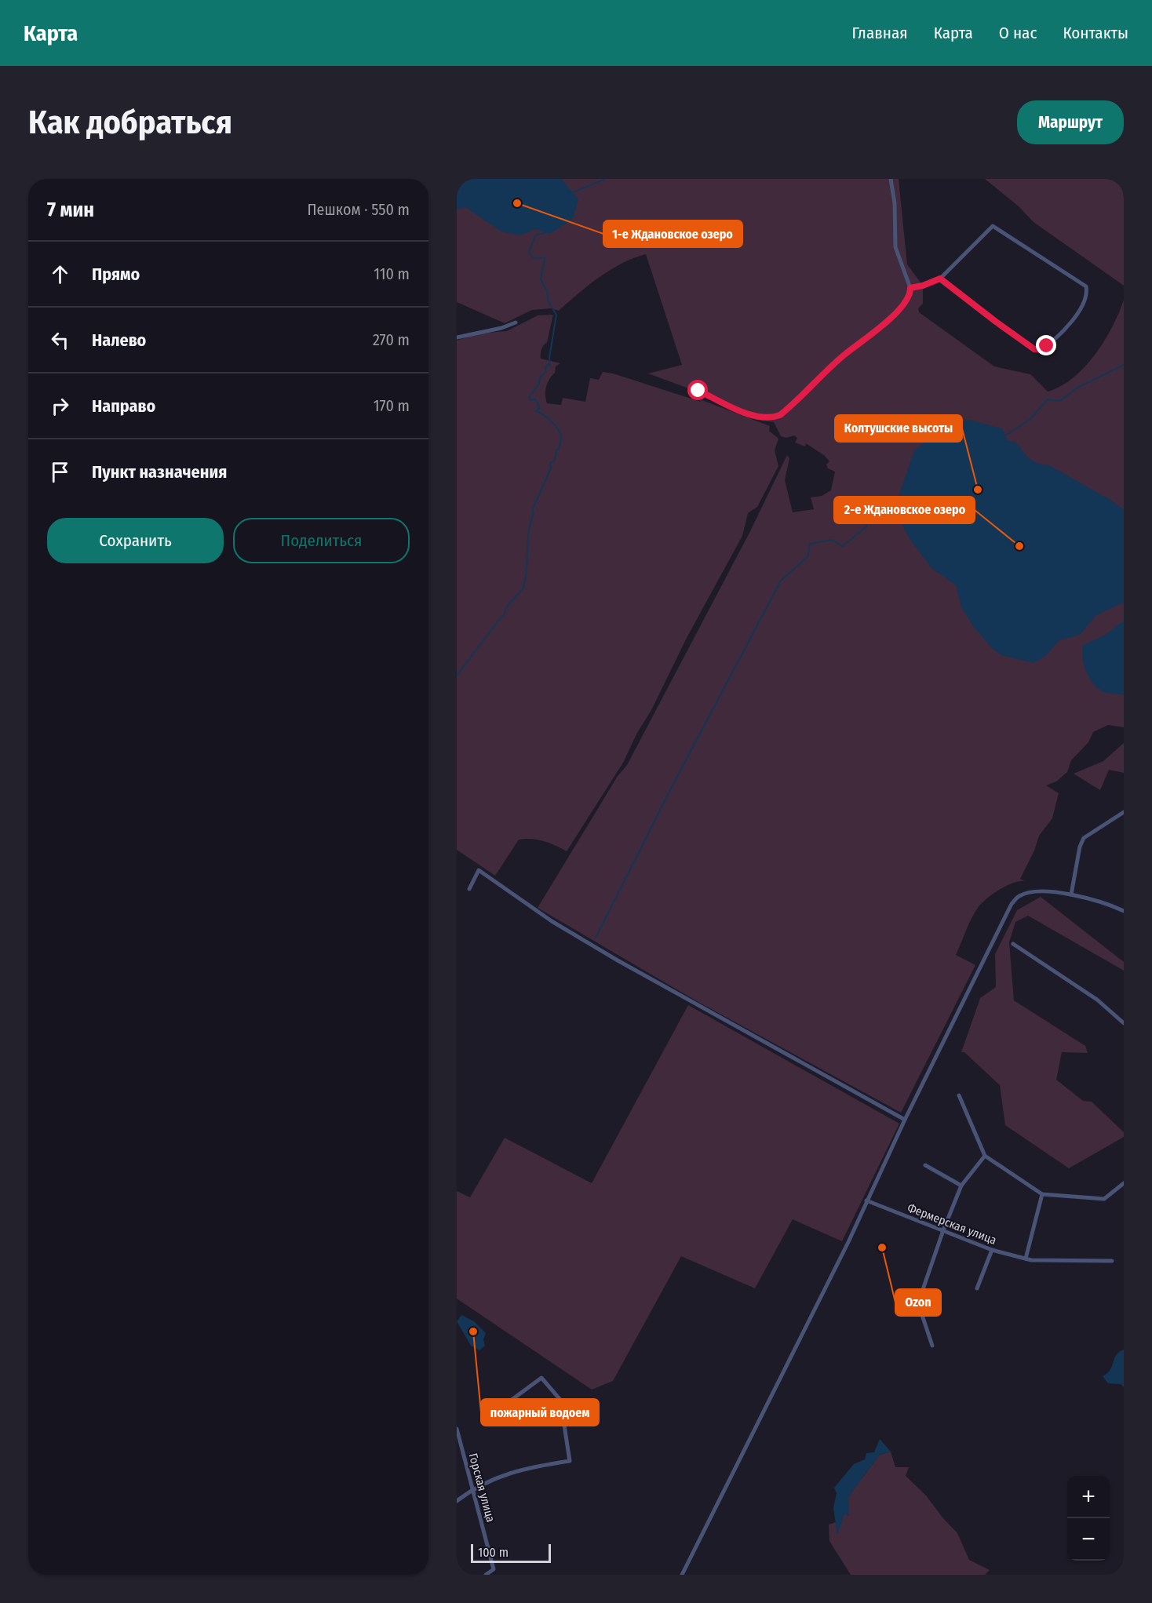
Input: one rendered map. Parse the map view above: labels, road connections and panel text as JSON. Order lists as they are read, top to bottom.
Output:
{
  "streets": {
    "street": ["Фермерская улица", "Горская улица"]
  },
  "places": [
    "1-е Ждановское озеро",
    "Колтушские высоты",
    "2-е Ждановское озеро",
    "Ozon",
    "пожарный водоем"
  ],
  "scale_bar": "100 m",
  "page": {
    "header": "Карта",
    "nav": [
      "Главная",
      "Карта",
      "О нас",
      "Контакты"
    ],
    "buttons": [
      "Маршрут",
      ["Сохранить", "Поделиться"]
    ],
    "title": "Как добраться",
    "heading": ["7 мин", "Пешком · 550 m"],
    "list": [
      ["Прямо", "110 m"],
      ["Налево", "270 m"],
      ["Направо", "170 m"],
      "Пункт назначения"
    ],
    "map_buttons": ["+", "−"],
    "scale": "100 m"
  }
}
